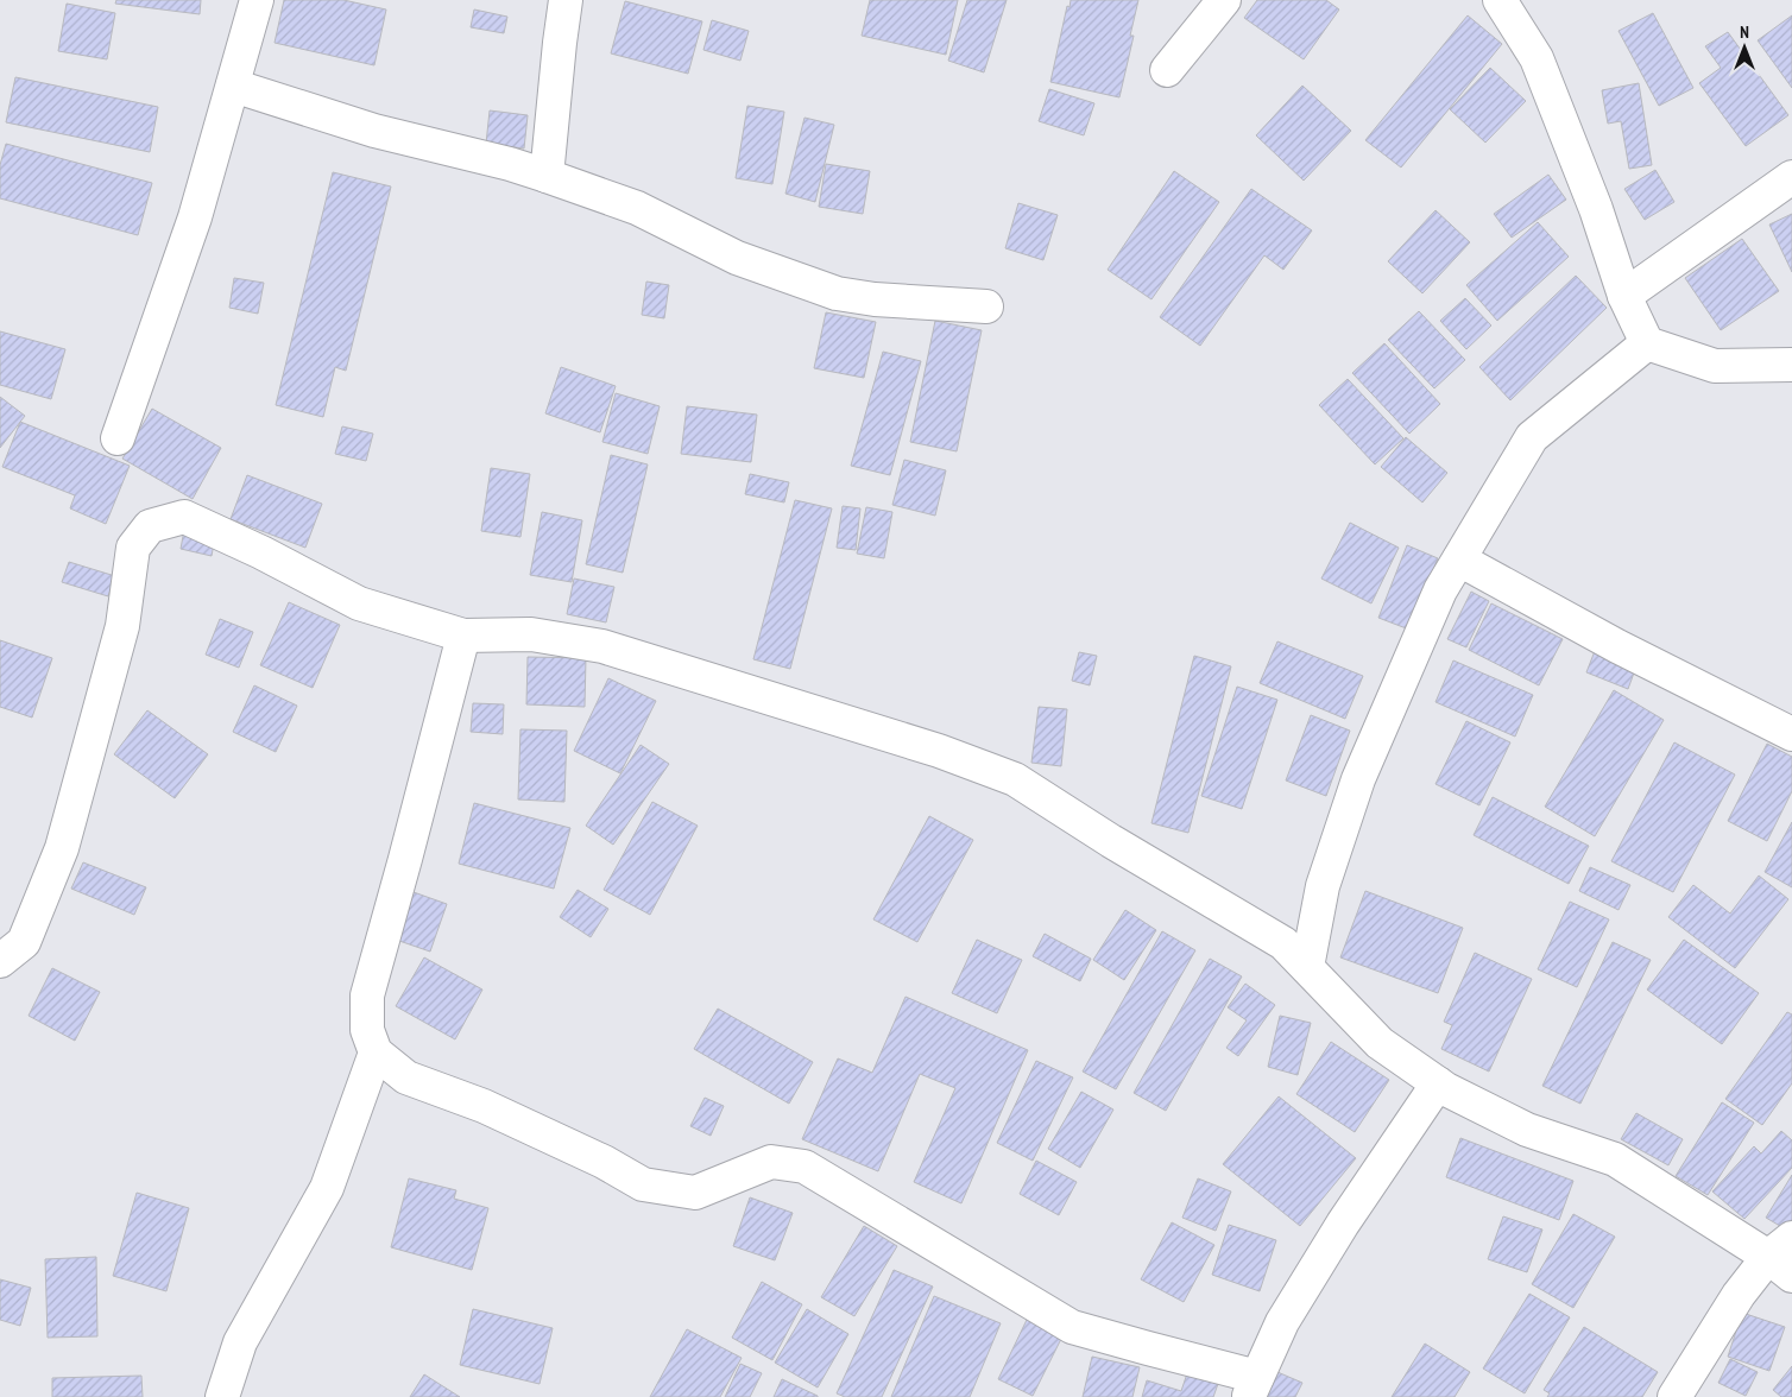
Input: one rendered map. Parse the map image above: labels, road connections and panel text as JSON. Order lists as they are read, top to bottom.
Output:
{
  "north": "top"
}
